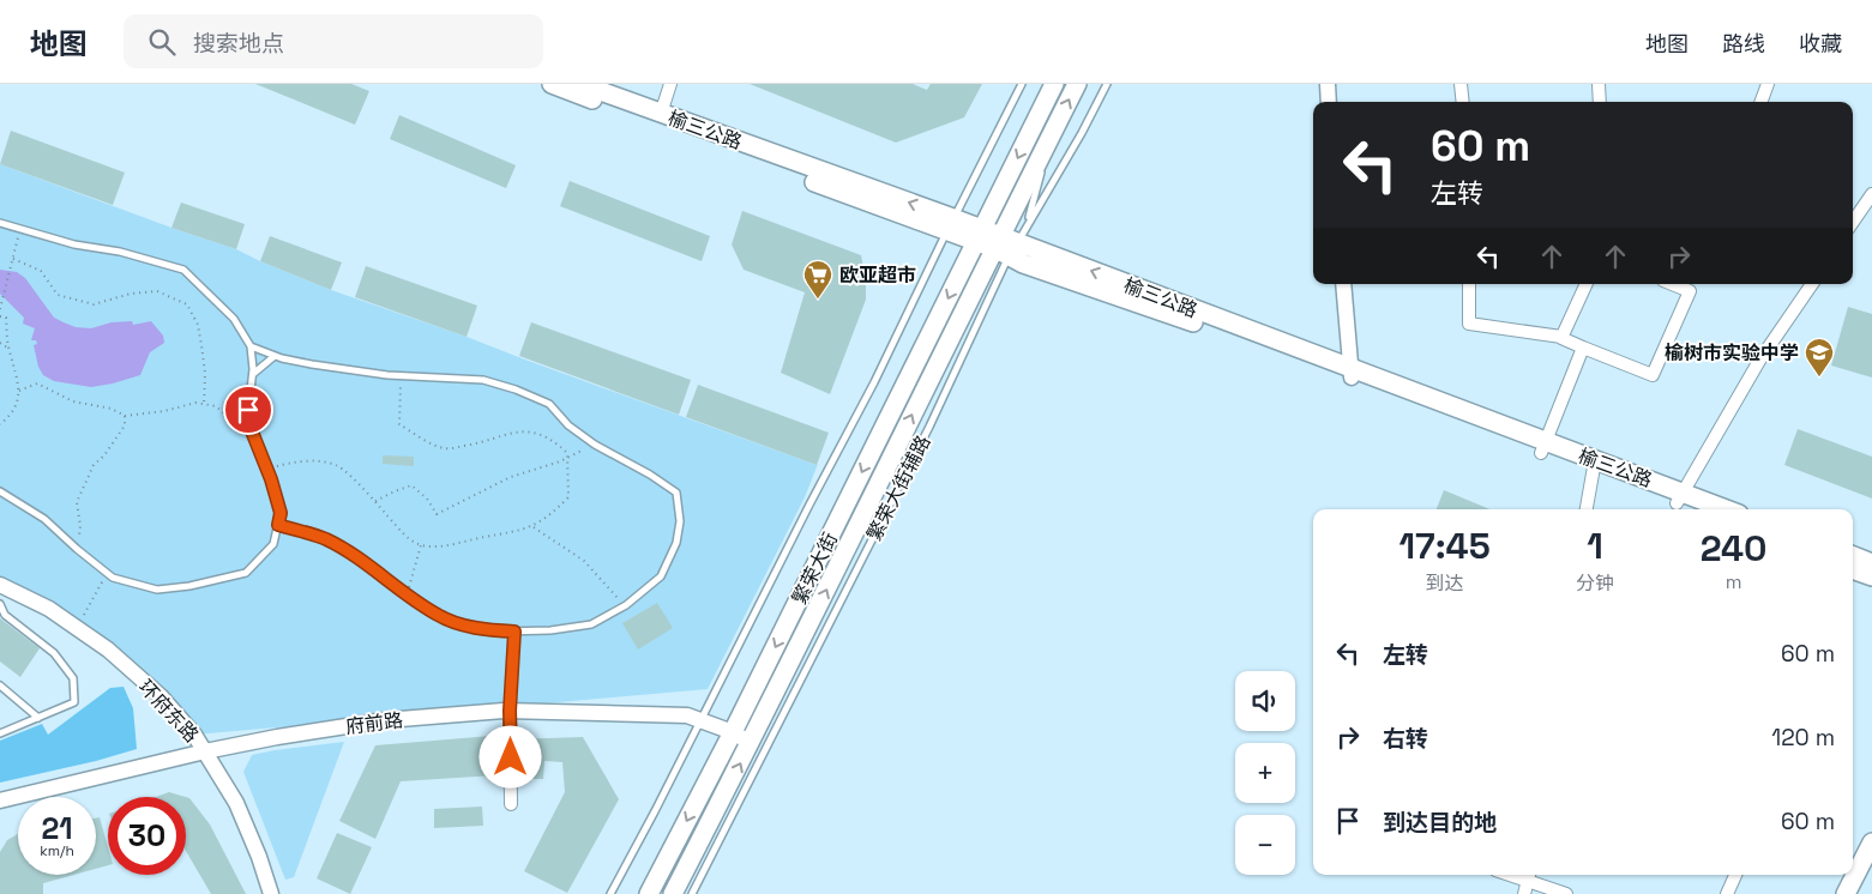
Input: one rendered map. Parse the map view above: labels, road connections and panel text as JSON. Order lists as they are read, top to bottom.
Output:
{
  "streets": {
    "main road": ["榆三公路", "繁荣大街"],
    "street": ["环府东路", "府前路"],
    "lane": ["繁荣大街辅路"]
  },
  "crossings": [
    ["榆三公路", "繁荣大街辅路"],
    ["榆三公路", "繁荣大街"],
    ["繁荣大街辅路", "繁荣大街"],
    ["繁荣大街", "府前路"],
    ["环府东路", "府前路"]
  ],
  "places": {
    "supermarket": ["欧亚超市"],
    "school or university": ["榆树市实验中学"]
  },
  "page": {
    "header": "地图",
    "search": "搜索地点",
    "nav": ["地图", "路线", "收藏"],
    "turn": ["60 m", "左转"],
    "eta": [
      "17:45",
      "到达",
      "1",
      "分钟",
      "240",
      "m"
    ],
    "list": [
      {
        "name": "左转",
        "value": "60 m"
      },
      {
        "name": "右转",
        "value": "120 m"
      },
      {
        "name": "到达目的地",
        "value": "60 m"
      }
    ],
    "map_buttons": ["+", "−"],
    "speed": "21 km/h",
    "limit": "30"
  }
}
